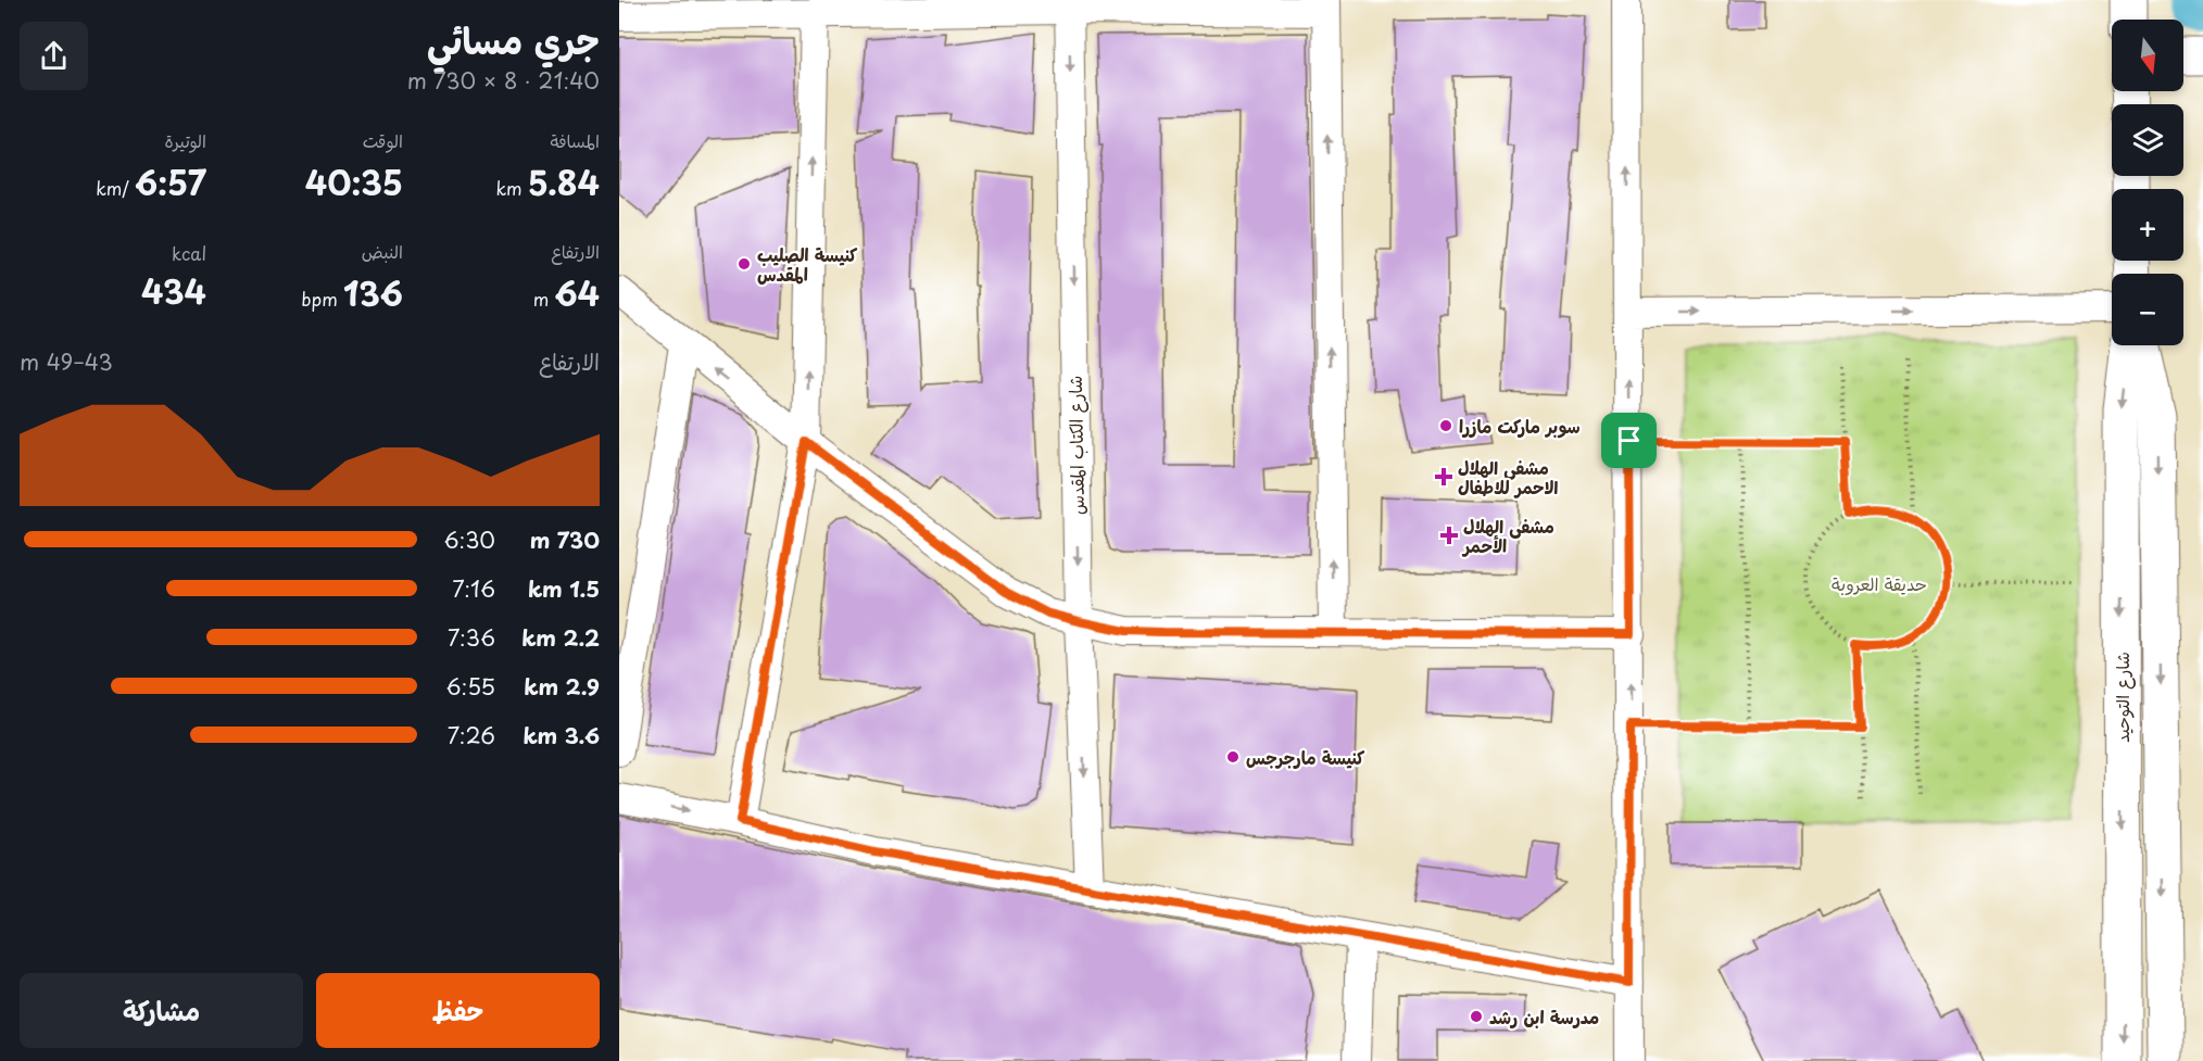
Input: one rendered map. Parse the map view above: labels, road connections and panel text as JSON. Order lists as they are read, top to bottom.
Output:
{
  "streets": {
    "main road": ["شارع التوحيد"],
    "street": ["شارع الكتاب المقدس"]
  },
  "one_way": ["شارع الكتاب المقدس"],
  "parks": ["حديقة العروبة"],
  "places": {
    "other": [
      "كنيسة الصليب المقدس",
      "سوبر ماركت مازرا",
      "كنيسة مارجرجس",
      "مدرسة ابن رشد"
    ],
    "health": ["مشفى الهلال الاحمر للاطفال", "مشفى الهلال الأحمر"]
  },
  "north": "bottom",
  "page": {
    "heading": ["جري مسائي", "21:40 · 8 × 730 m"],
    "map_buttons": ["+", "−"],
    "stats": [
      ["المسافة", "5.84 km"],
      ["الوقت", "40:35"],
      ["الوتيرة", "6:57 /km"],
      ["الارتفاع", "64 m"],
      ["النبض", "136 bpm"],
      ["kcal", "434"]
    ],
    "chart": ["الارتفاع", "43–49 m"],
    "list": [
      {
        "name": "730 m",
        "note": "6:30"
      },
      {
        "name": "1.5 km",
        "note": "7:16"
      },
      {
        "name": "2.2 km",
        "note": "7:36"
      },
      {
        "name": "2.9 km",
        "note": "6:55"
      },
      {
        "name": "3.6 km",
        "note": "7:26"
      }
    ],
    "buttons": ["حفظ", "مشاركة"]
  }
}
